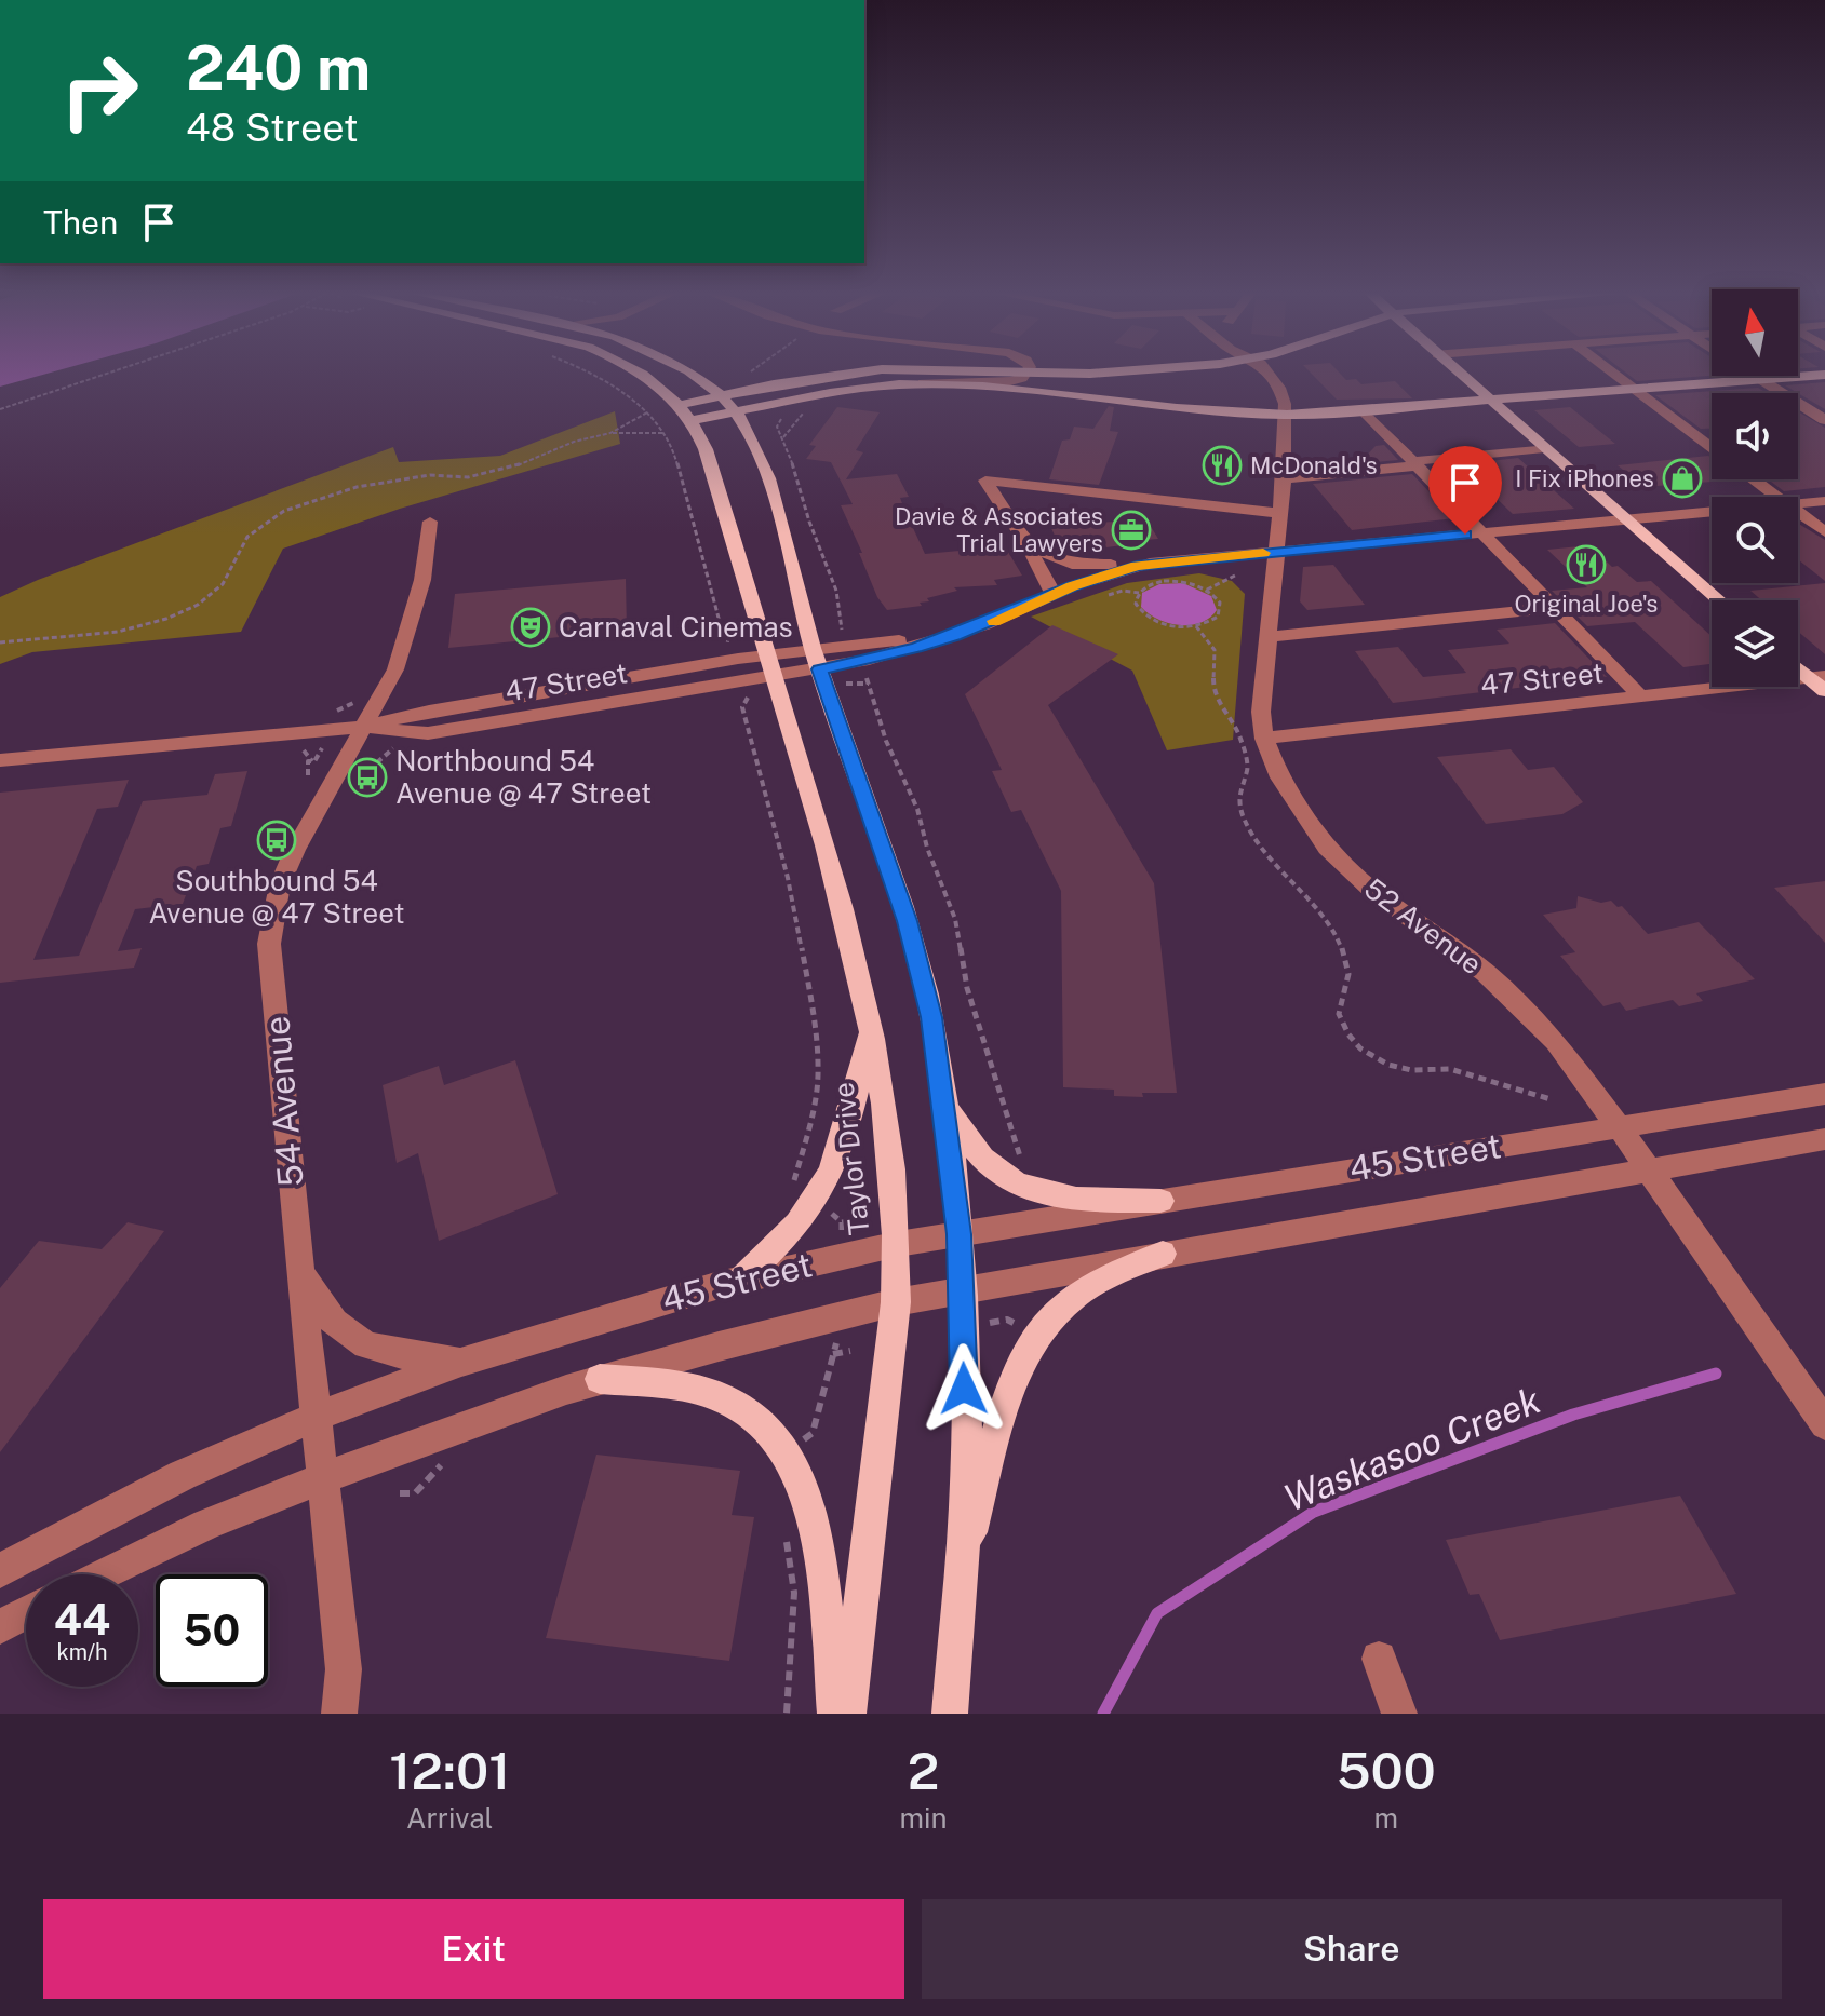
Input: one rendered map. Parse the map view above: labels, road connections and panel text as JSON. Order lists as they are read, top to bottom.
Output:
{
  "streets": {
    "main road": ["Taylor Drive"],
    "street": [
      "47 Street",
      "52 Avenue",
      "54 Avenue",
      "45 Street"
    ]
  },
  "crossings": [
    ["47 Street", "52 Avenue"],
    ["47 Street", "54 Avenue"],
    ["47 Street", "Taylor Drive"],
    ["52 Avenue", "45 Street"],
    ["54 Avenue", "45 Street"],
    ["45 Street", "Taylor Drive"]
  ],
  "water": ["Waskasoo Creek"],
  "places": {
    "restaurant": ["McDonald's", "Original Joe's"],
    "shop": ["I Fix iPhones"],
    "office": ["Davie & Associates Trial Lawyers"],
    "theatre": ["Carnaval Cinemas"],
    "bus stop": ["Northbound 54 Avenue @ 47 Street", "Southbound 54 Avenue @ 47 Street"]
  },
  "north": "top",
  "page": {
    "turn": ["240 m", "48 Street"],
    "then": "Then",
    "speed": "44 km/h",
    "limit": "50",
    "eta": [
      "12:01",
      "Arrival",
      "2",
      "min",
      "500",
      "m"
    ],
    "buttons": ["Exit", "Share"]
  }
}
